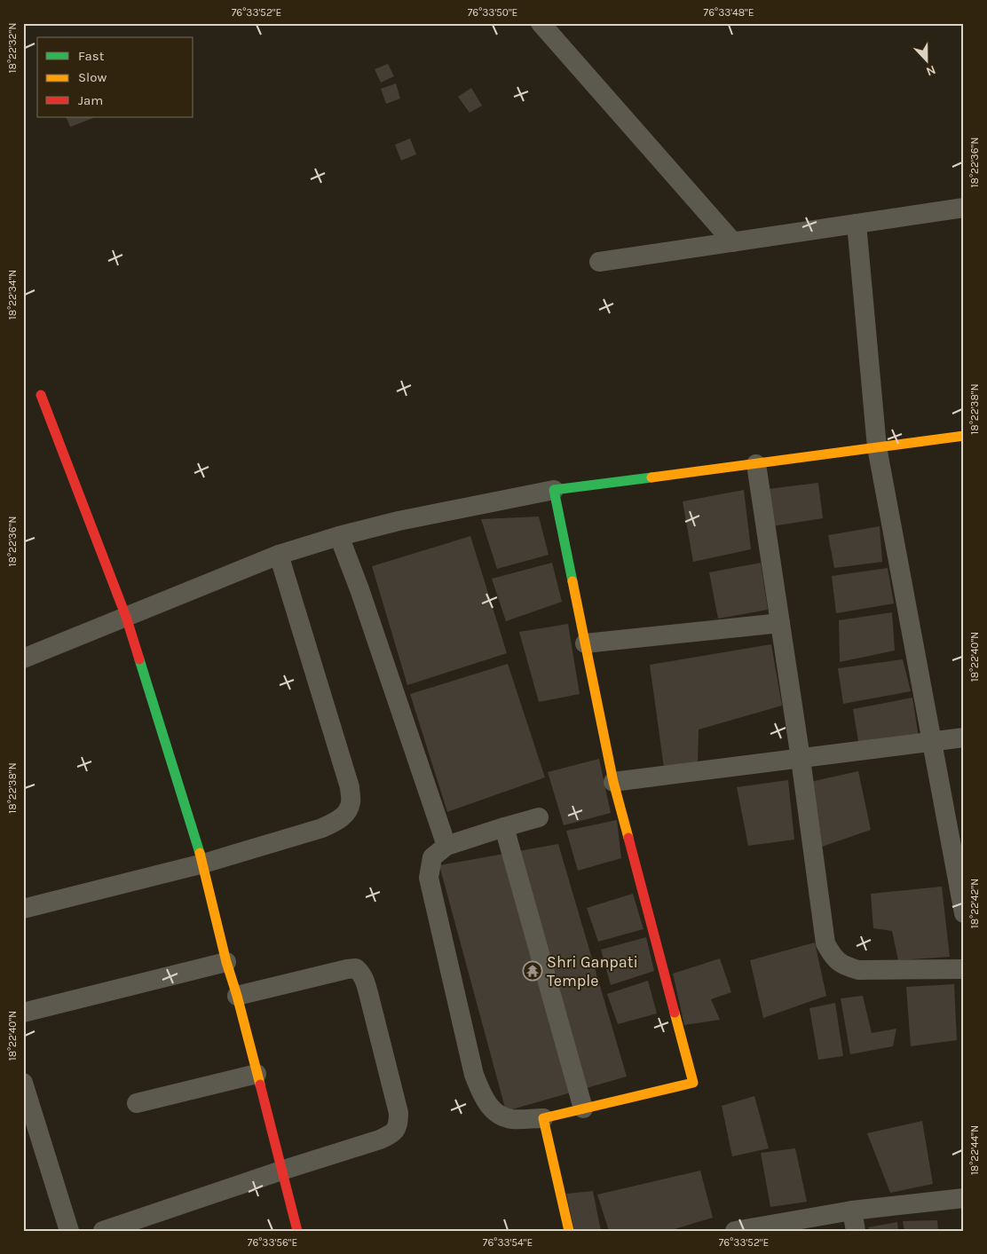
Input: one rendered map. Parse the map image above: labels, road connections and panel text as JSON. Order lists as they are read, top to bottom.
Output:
{
  "places": {
    "temple": ["Shri Ganpati Temple"]
  },
  "legend": ["Fast", "Slow", "Jam"],
  "north": "bottom",
  "coordinates": [
    "76°33'52\"E",
    "76°33'50\"E",
    "76°33'48\"E",
    "18°22'32\"N",
    "18°22'36\"N",
    "18°22'34\"N",
    "18°22'38\"N",
    "18°22'40\"N",
    "18°22'42\"N",
    "18°22'44\"N",
    "76°33'56\"E",
    "76°33'54\"E"
  ]
}
